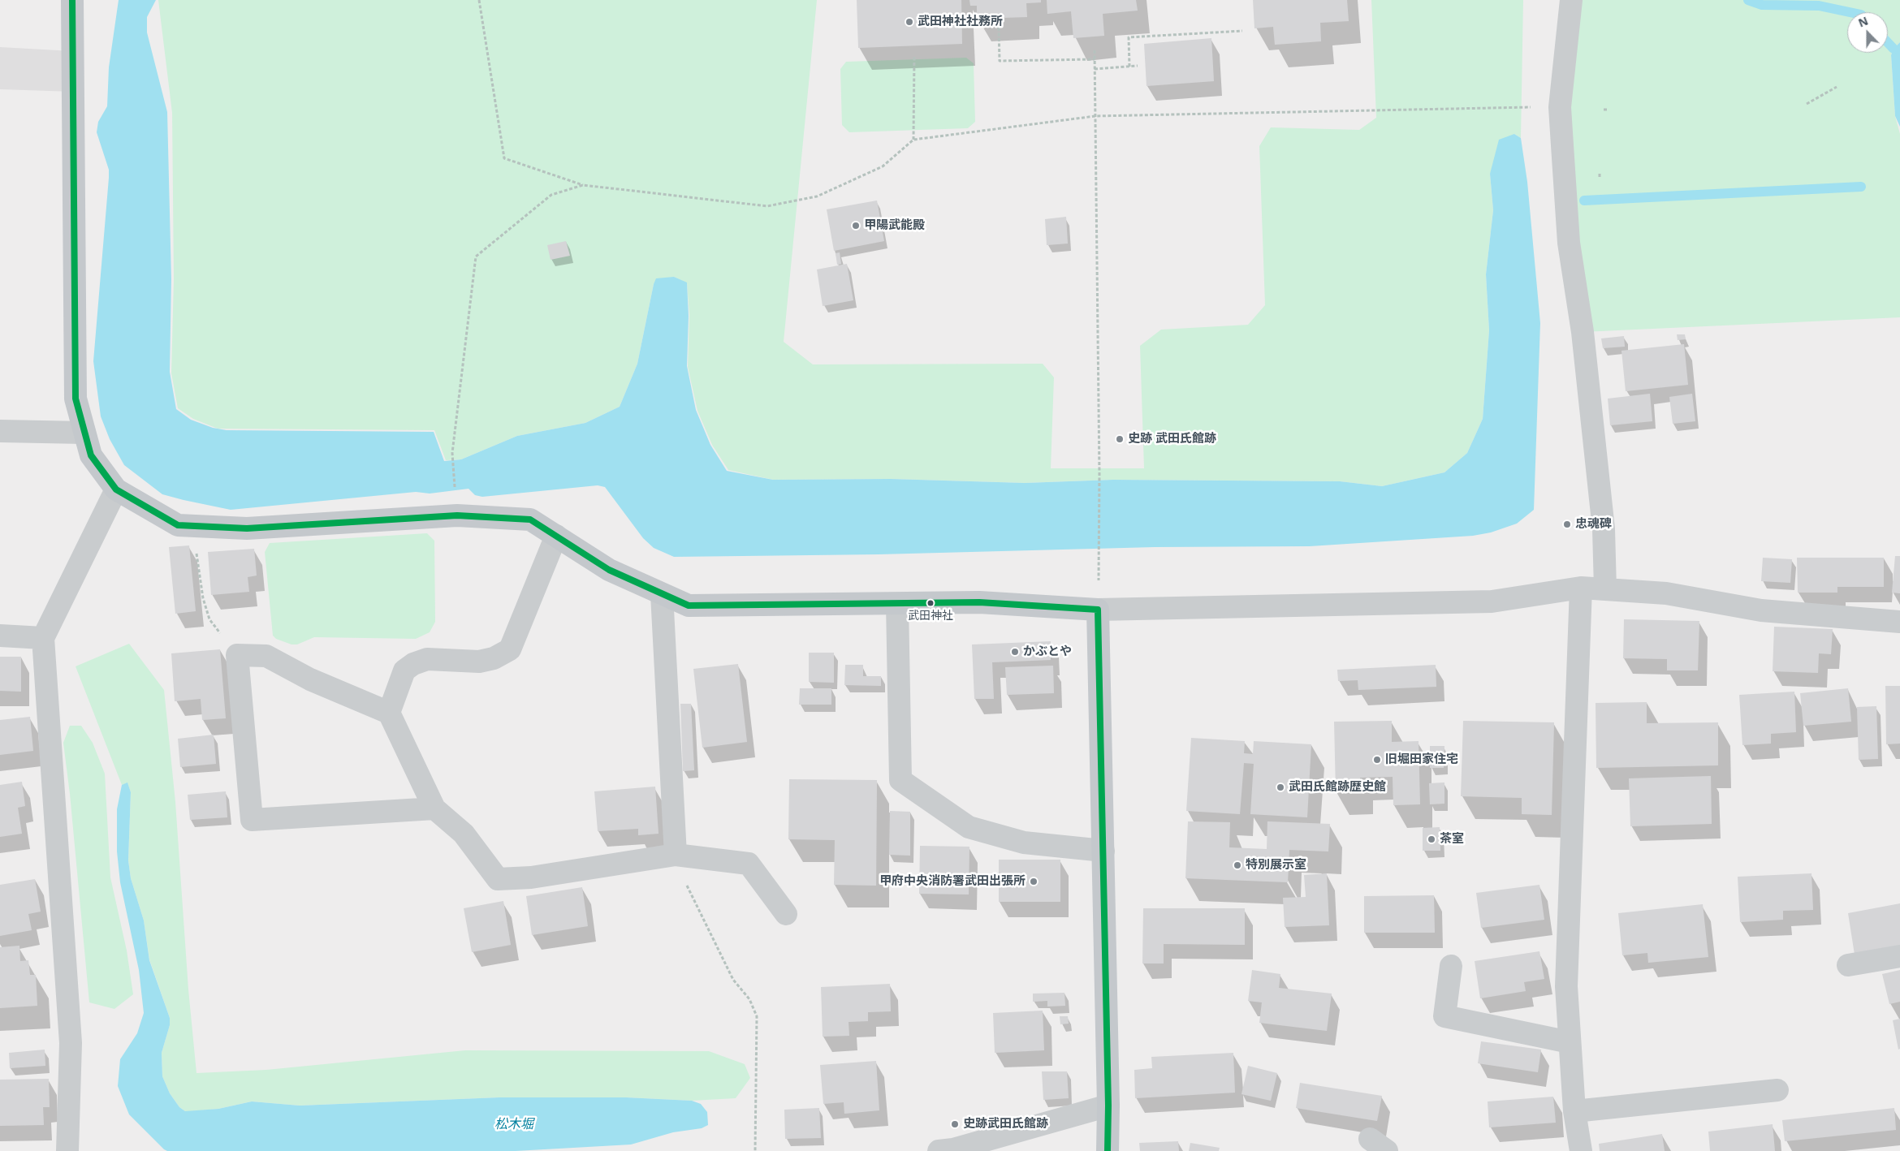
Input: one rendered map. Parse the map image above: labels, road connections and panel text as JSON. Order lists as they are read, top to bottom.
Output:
{
  "water": ["松木堀"],
  "places": [
    "武田神社社務所",
    "甲陽武能殿",
    "史跡 武田氏館跡",
    "忠魂碑",
    "武田神社",
    "かぶとや",
    "旧堀田家住宅",
    "武田氏館跡歴史館",
    "茶室",
    "特別展示室",
    "甲府中央消防署武田出張所",
    "史跡武田氏館跡"
  ],
  "north": "top"
}
